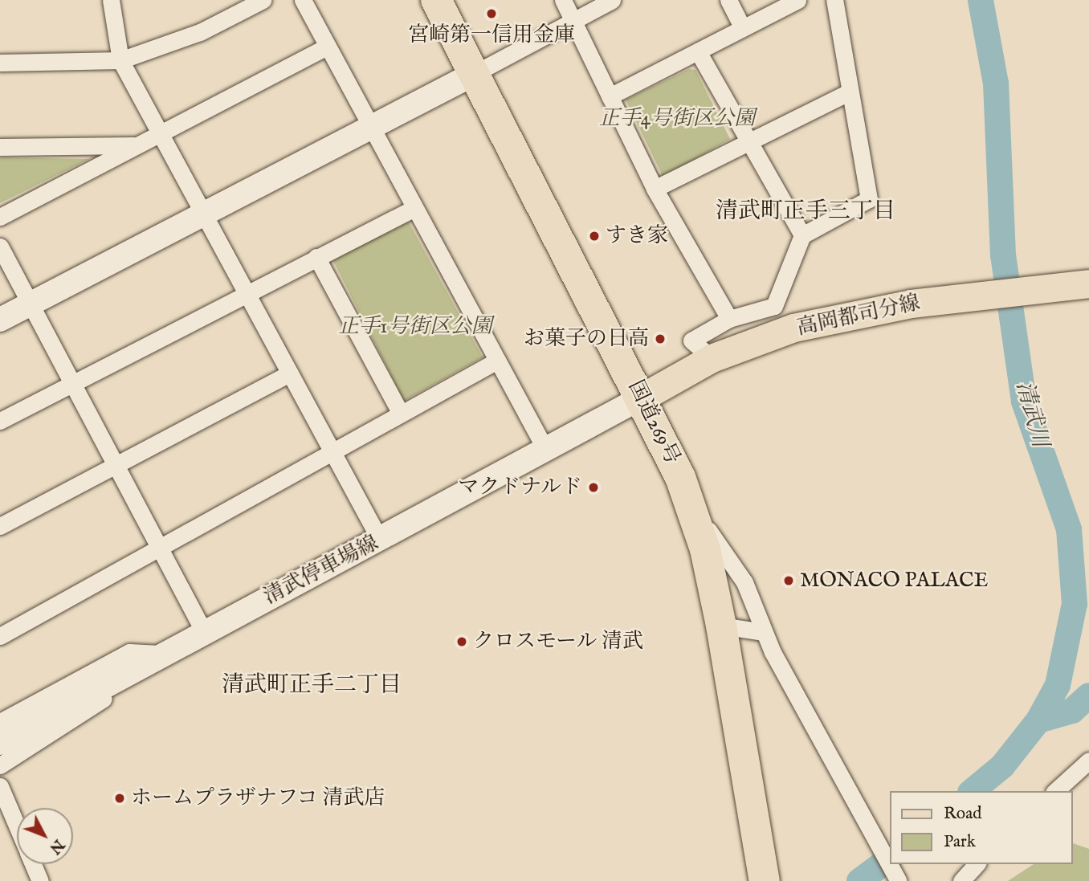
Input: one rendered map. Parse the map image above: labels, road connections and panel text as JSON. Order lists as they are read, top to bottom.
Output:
{
  "streets": {
    "highway": ["国道269号"],
    "main road": ["高岡都司分線", "清武停車場線"]
  },
  "crossings": [
    ["高岡都司分線", "国道269号"],
    ["高岡都司分線", "清武停車場線"],
    ["国道269号", "清武停車場線"]
  ],
  "districts": ["清武町正手三丁目", "清武町正手二丁目"],
  "water": ["清武川"],
  "parks": ["正手4号街区公園", "正手1号街区公園"],
  "places": [
    "宮崎第一信用金庫",
    "すき家",
    "お菓子の日高",
    "マクドナルド",
    "MONACO PALACE",
    "クロスモール 清武",
    "ホームプラザナフコ 清武店"
  ],
  "legend": ["Road", "Park"],
  "north": "bottom right"
}
